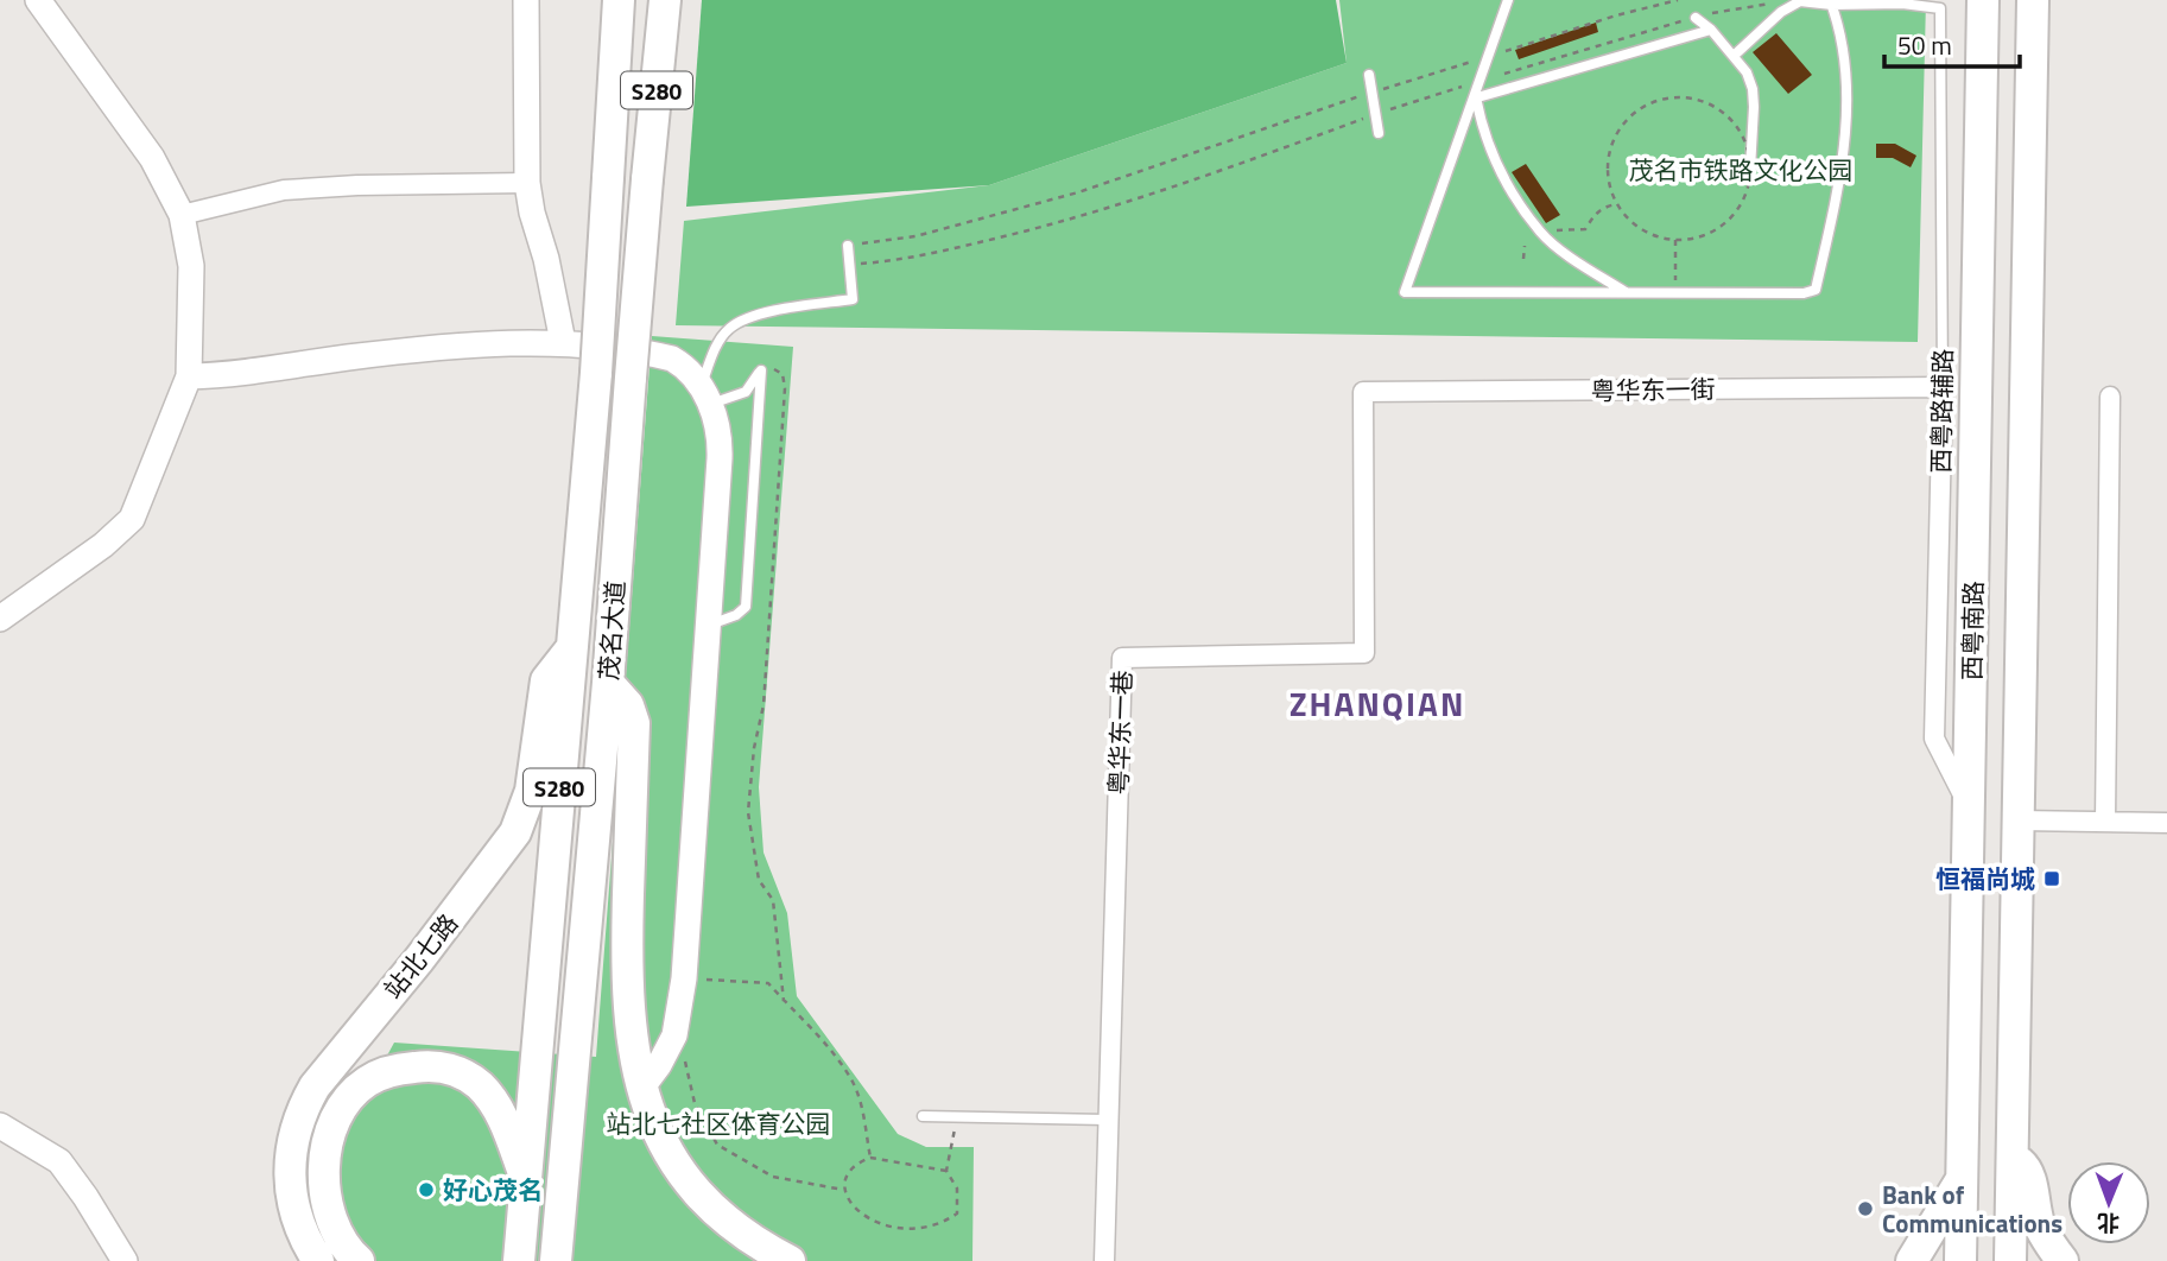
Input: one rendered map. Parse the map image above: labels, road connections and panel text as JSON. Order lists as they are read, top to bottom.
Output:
{
  "streets": {
    "main road": [
      "S280",
      "茂名大道",
      "西粤南路",
      "站北七路"
    ],
    "street": ["粤华东一街", "西粤路辅路", "粤华东一巷"]
  },
  "crossings": [
    ["粤华东一街", "西粤路辅路"],
    ["粤华东一街", "粤华东一巷"],
    ["西粤路辅路", "西粤南路"],
    ["茂名大道", "站北七路"]
  ],
  "districts": ["ZHANQIAN"],
  "parks": ["茂名市铁路文化公园", "站北七社区体育公园"],
  "places": {
    "transit": ["恒福尚城"],
    "other": ["好心茂名", "Bank of Communications"]
  },
  "scale_bar": "50 m",
  "north": "bottom"
}
